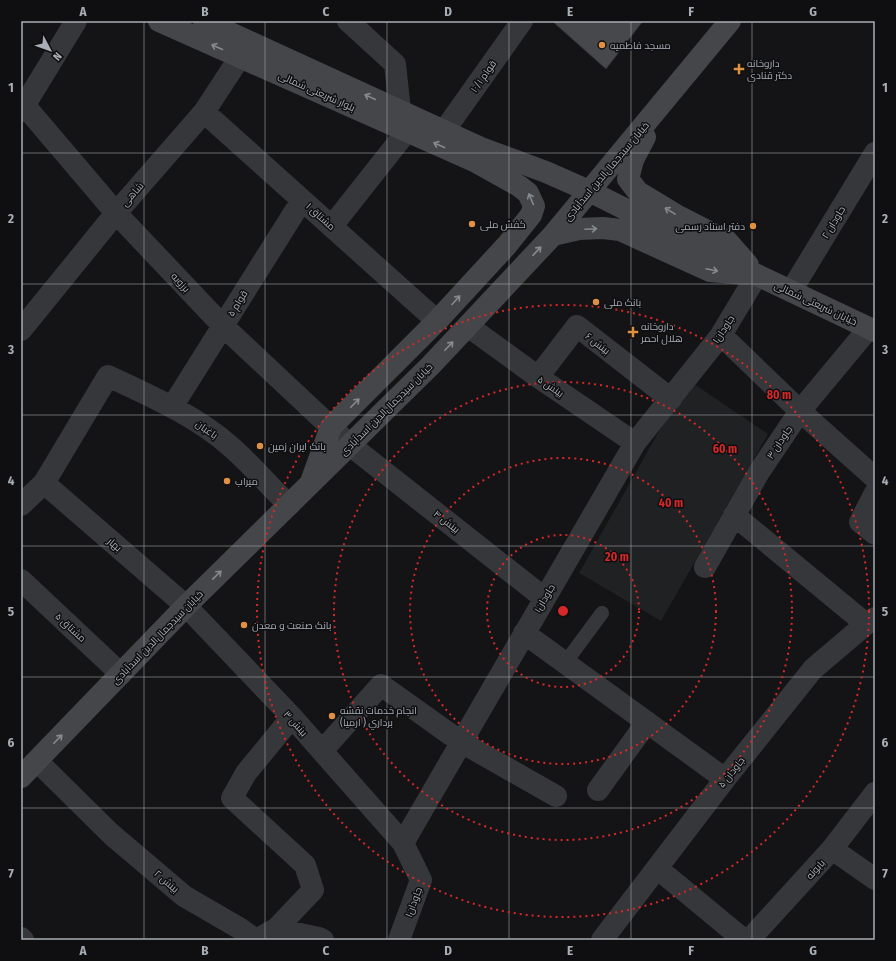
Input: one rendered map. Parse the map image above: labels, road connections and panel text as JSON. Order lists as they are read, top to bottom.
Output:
{
  "streets": {
    "main road": ["بلوار شریعتی شمالی", "خیابان سیدجمال‌الدین اسدآبادی", "خیابان شریعتی شمالی"],
    "street": [
      "قوام ۱۰/۱",
      "شاهی",
      "مشتاق ۱",
      "جاودان ۲",
      "برزویه",
      "قوام ۵",
      "جاودان۱",
      "بینش ۶",
      "بینش ۵",
      "باغبان",
      "جاودان ۳",
      "بینش ۴",
      "بهار",
      "مشتاق ۵",
      "بینش ۳",
      "جاودان ۵",
      "بابونه",
      "بینش ۲"
    ]
  },
  "crossings": [
    ["قوام ۱۰/۱", "بلوار شریعتی شمالی"],
    ["بلوار شریعتی شمالی", "شاهی"],
    ["بلوار شریعتی شمالی", "خیابان شریعتی شمالی"],
    ["خیابان سیدجمال‌الدین اسدآبادی", "برزویه"],
    ["خیابان سیدجمال‌الدین اسدآبادی", "خیابان شریعتی شمالی"],
    ["خیابان سیدجمال‌الدین اسدآبادی", "بینش ۵"],
    ["خیابان سیدجمال‌الدین اسدآبادی", "باغبان"],
    ["خیابان سیدجمال‌الدین اسدآبادی", "بینش ۴"],
    ["خیابان سیدجمال‌الدین اسدآبادی", "بهار"],
    ["خیابان سیدجمال‌الدین اسدآبادی", "مشتاق ۵"],
    ["خیابان سیدجمال‌الدین اسدآبادی", "بینش ۳"],
    ["خیابان سیدجمال‌الدین اسدآبادی", "بینش ۲"],
    ["شاهی", "مشتاق ۱"],
    ["شاهی", "برزویه"],
    ["مشتاق ۱", "قوام ۵"],
    ["جاودان ۲", "خیابان شریعتی شمالی"],
    ["برزویه", "قوام ۵"],
    ["برزویه", "بینش ۴"],
    ["قوام ۵", "باغبان"],
    ["خیابان شریعتی شمالی", "جاودان۱"],
    ["خیابان شریعتی شمالی", "جاودان ۳"],
    ["جاودان۱", "بینش ۶"],
    ["جاودان۱", "بینش ۵"],
    ["جاودان۱", "بینش ۴"],
    ["جاودان۱", "بینش ۳"],
    ["بینش ۶", "بینش ۵"],
    ["باغبان", "بهار"],
    ["بهار", "بینش ۳"]
  ],
  "one_way": ["خیابان سیدجمال‌الدین اسدآبادی"],
  "places": {
    "other": [
      "مسجد فاطمیه",
      "کفش ملی",
      "دفتر اسناد رسمی",
      "بانک ملی",
      "بانک ایران زمین",
      "میراب",
      "بانک صنعت و معدن",
      "انجام خدمات نقشه برداري ( ارميا)"
    ],
    "health": ["داروخانه دکتر قنادی", "داروخانه هلال احمر"]
  },
  "north": "bottom right",
  "grid": {
    "columns": [
      "A",
      "B",
      "C",
      "D",
      "E",
      "F",
      "G"
    ],
    "rows": [
      "1",
      "2",
      "3",
      "4",
      "5",
      "6",
      "7"
    ]
  },
  "rings": [
    "80 m",
    "60 m",
    "40 m",
    "20 m"
  ]
}
